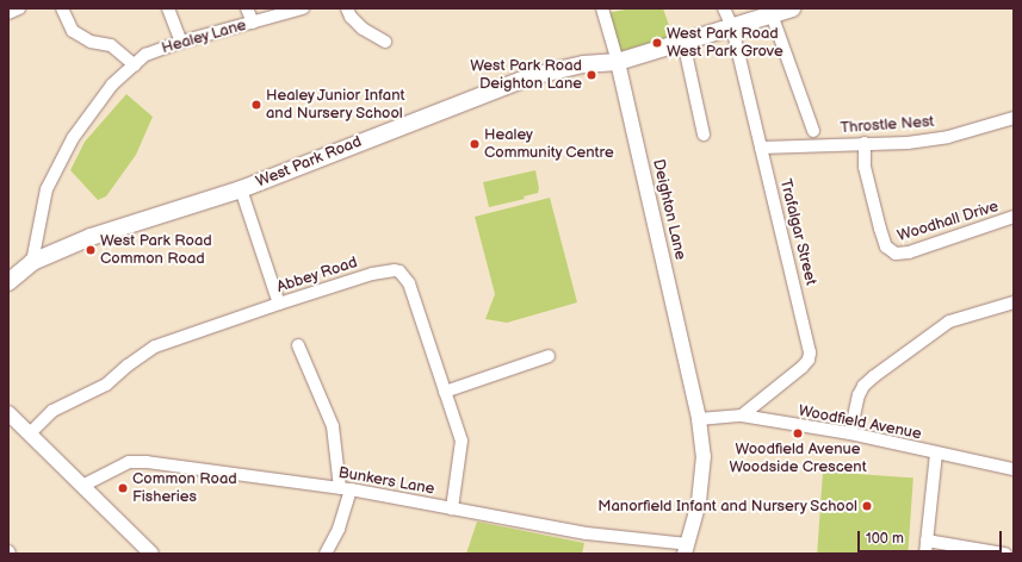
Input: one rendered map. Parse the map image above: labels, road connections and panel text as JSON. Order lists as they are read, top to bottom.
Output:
{
  "streets": {
    "main road": ["West Park Road"],
    "street": [
      "Healey Lane",
      "Throstle Nest",
      "Deighton Lane",
      "Woodhall Drive",
      "Trafalgar Street",
      "Abbey Road",
      "Woodfield Avenue",
      "Bunkers Lane"
    ]
  },
  "crossings": [
    ["Healey Lane", "West Park Road"],
    ["Throstle Nest", "Woodhall Drive"],
    ["Throstle Nest", "Trafalgar Street"],
    ["West Park Road", "Deighton Lane"],
    ["Deighton Lane", "Woodfield Avenue"],
    ["Deighton Lane", "Bunkers Lane"],
    ["Trafalgar Street", "Woodfield Avenue"],
    ["Abbey Road", "Bunkers Lane"]
  ],
  "places": [
    "West Park Road West Park Grove",
    "West Park Road Deighton Lane",
    "Healey Junior Infant and Nursery School",
    "Healey Community Centre",
    "West Park Road Common Road",
    "Woodfield Avenue Woodside Crescent",
    "Common Road Fisheries",
    "Manorfield Infant and Nursery School"
  ],
  "scale_bar": "100 m"
}
